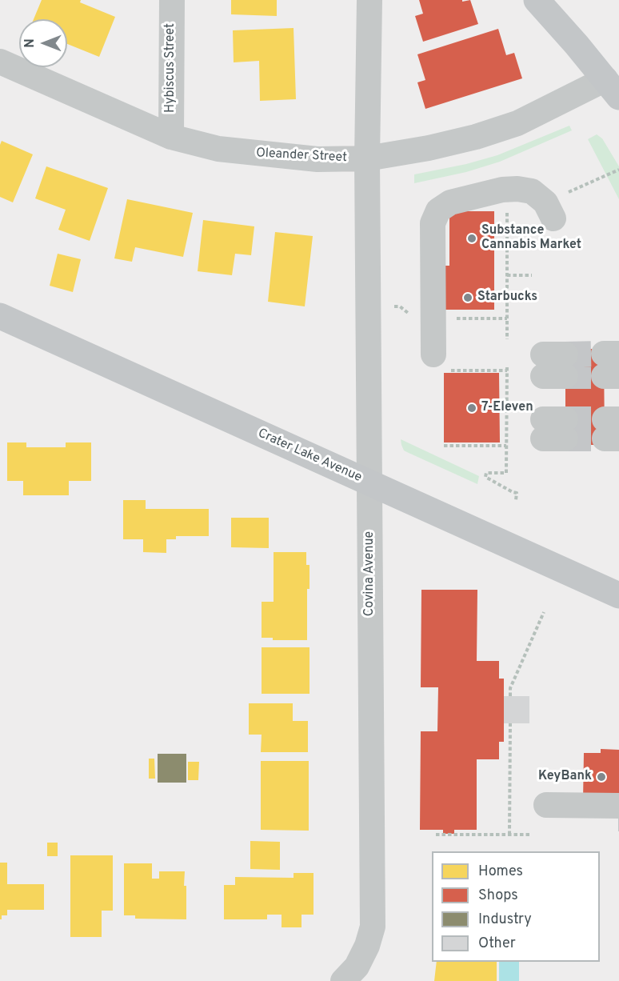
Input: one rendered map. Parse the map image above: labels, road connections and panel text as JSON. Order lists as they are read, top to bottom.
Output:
{
  "streets": {
    "main road": ["Crater Lake Avenue"],
    "street": ["Hybiscus Street", "Oleander Street", "Covina Avenue"]
  },
  "crossings": [
    ["Hybiscus Street", "Oleander Street"],
    ["Oleander Street", "Covina Avenue"],
    ["Crater Lake Avenue", "Covina Avenue"]
  ],
  "places": [
    "Substance Cannabis Market",
    "Starbucks",
    "7-Eleven",
    "KeyBank"
  ],
  "legend": [
    "Homes",
    "Shops",
    "Industry",
    "Other"
  ],
  "north": "left"
}
